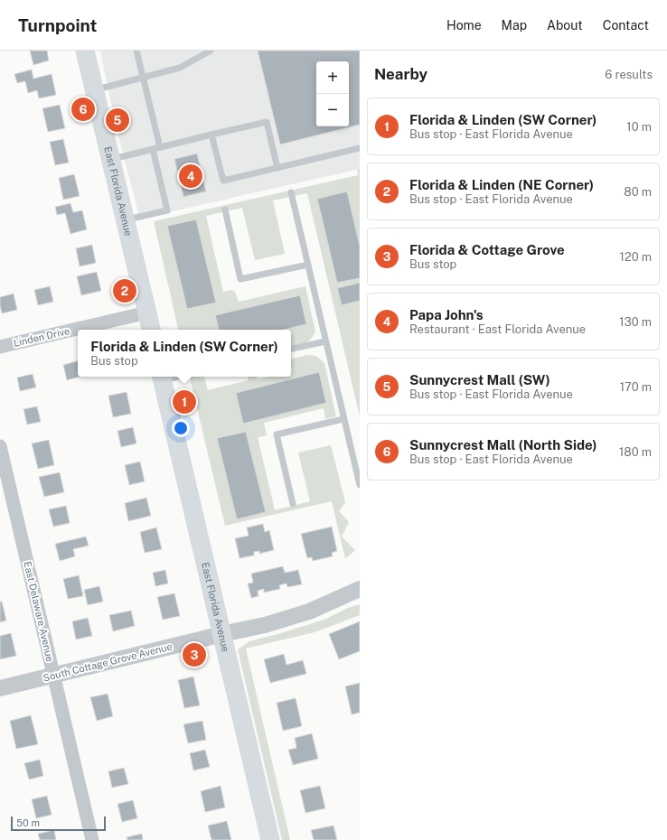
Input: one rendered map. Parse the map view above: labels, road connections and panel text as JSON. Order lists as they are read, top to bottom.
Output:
{
  "streets": {
    "main road": ["East Florida Avenue"],
    "street": ["Linden Drive", "East Delaware Avenue", "South Cottage Grove Avenue"]
  },
  "crossings": [
    ["East Florida Avenue", "Linden Drive"],
    ["East Florida Avenue", "South Cottage Grove Avenue"],
    ["East Delaware Avenue", "South Cottage Grove Avenue"]
  ],
  "scale_bar": "50 m",
  "page": {
    "header": "Turnpoint",
    "nav": [
      "Home",
      "Map",
      "About",
      "Contact"
    ],
    "heading": ["Nearby", "6 results"],
    "map_buttons": ["+", "−"],
    "pins": [
      "6",
      "5",
      "4",
      "2",
      "1",
      "3"
    ],
    "list": [
      {
        "mark": "1",
        "name": "Florida & Linden (SW Corner)",
        "note": "Bus stop · East Florida Avenue",
        "value": "10 m"
      },
      {
        "mark": "2",
        "name": "Florida & Linden (NE Corner)",
        "note": "Bus stop · East Florida Avenue",
        "value": "80 m"
      },
      {
        "mark": "3",
        "name": "Florida & Cottage Grove",
        "note": "Bus stop",
        "value": "120 m"
      },
      {
        "mark": "4",
        "name": "Papa John's",
        "note": "Restaurant · East Florida Avenue",
        "value": "130 m"
      },
      {
        "mark": "5",
        "name": "Sunnycrest Mall (SW)",
        "note": "Bus stop · East Florida Avenue",
        "value": "170 m"
      },
      {
        "mark": "6",
        "name": "Sunnycrest Mall (North Side)",
        "note": "Bus stop · East Florida Avenue",
        "value": "180 m"
      }
    ],
    "popup": ["Florida & Linden (SW Corner)", "Bus stop"],
    "scale": "50 m"
  }
}
